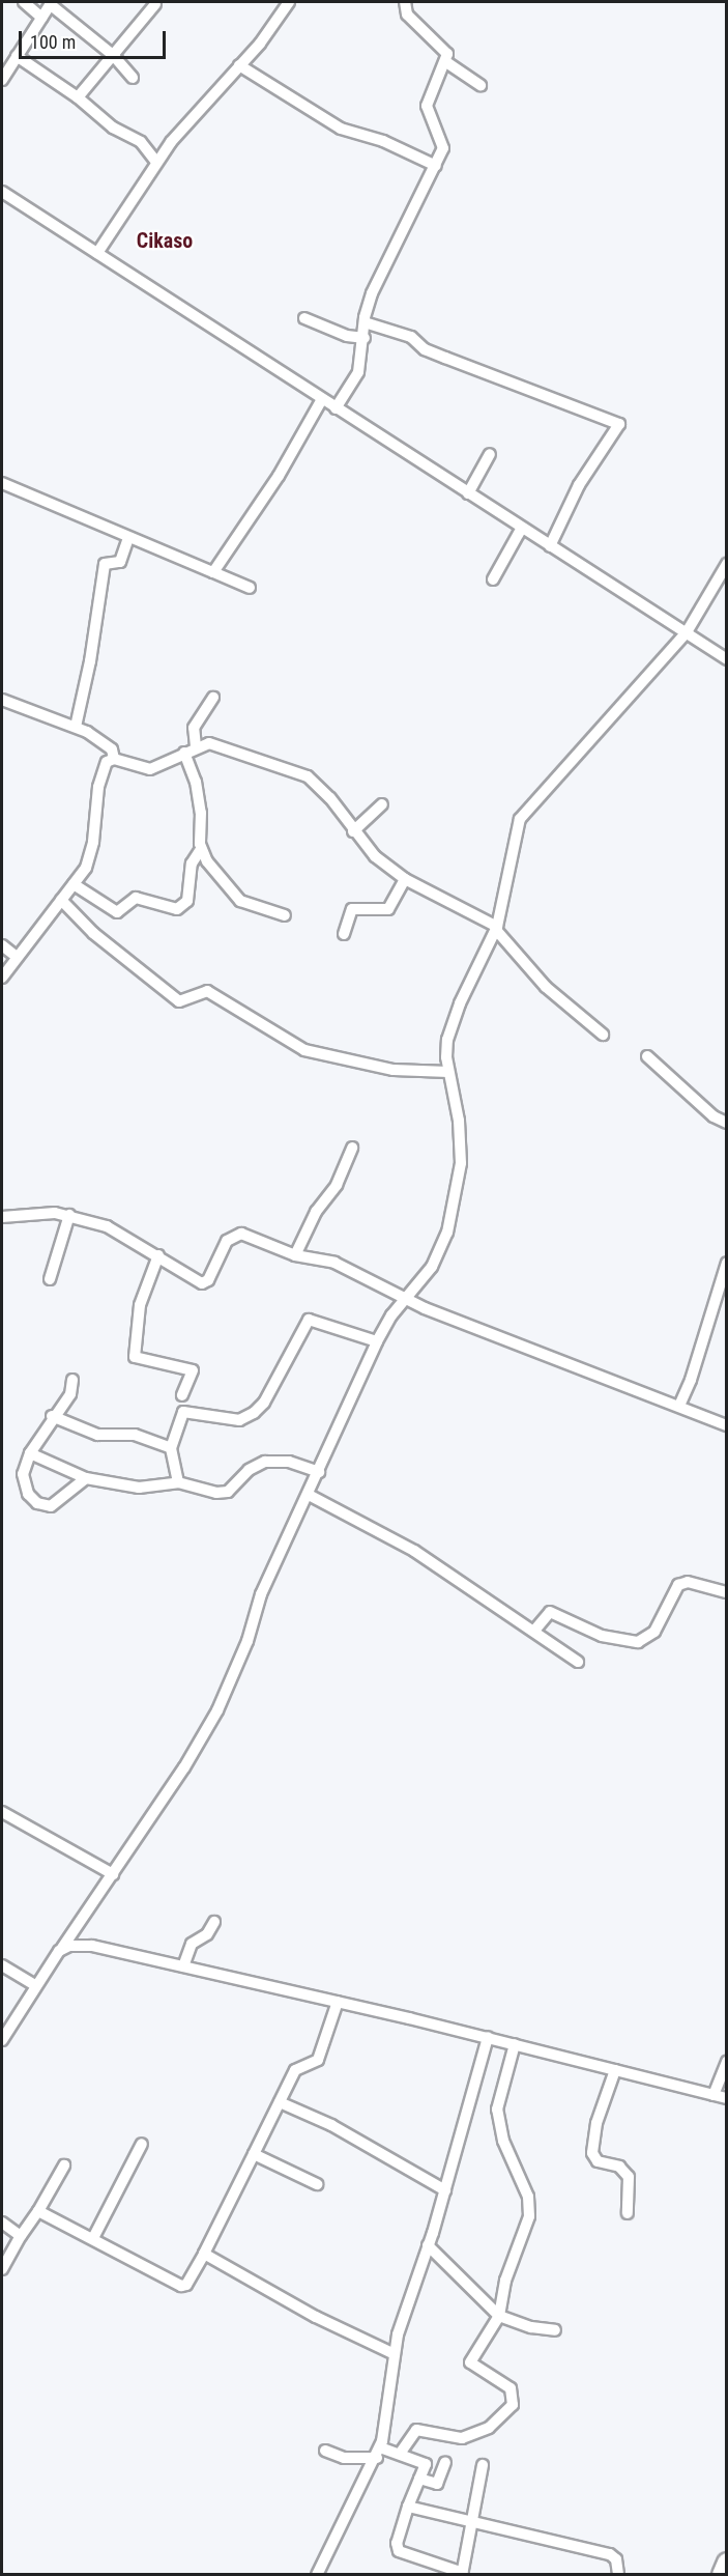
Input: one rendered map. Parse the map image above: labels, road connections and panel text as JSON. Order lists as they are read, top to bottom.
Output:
{
  "districts": ["Cikaso"],
  "scale_bar": "100 m"
}
